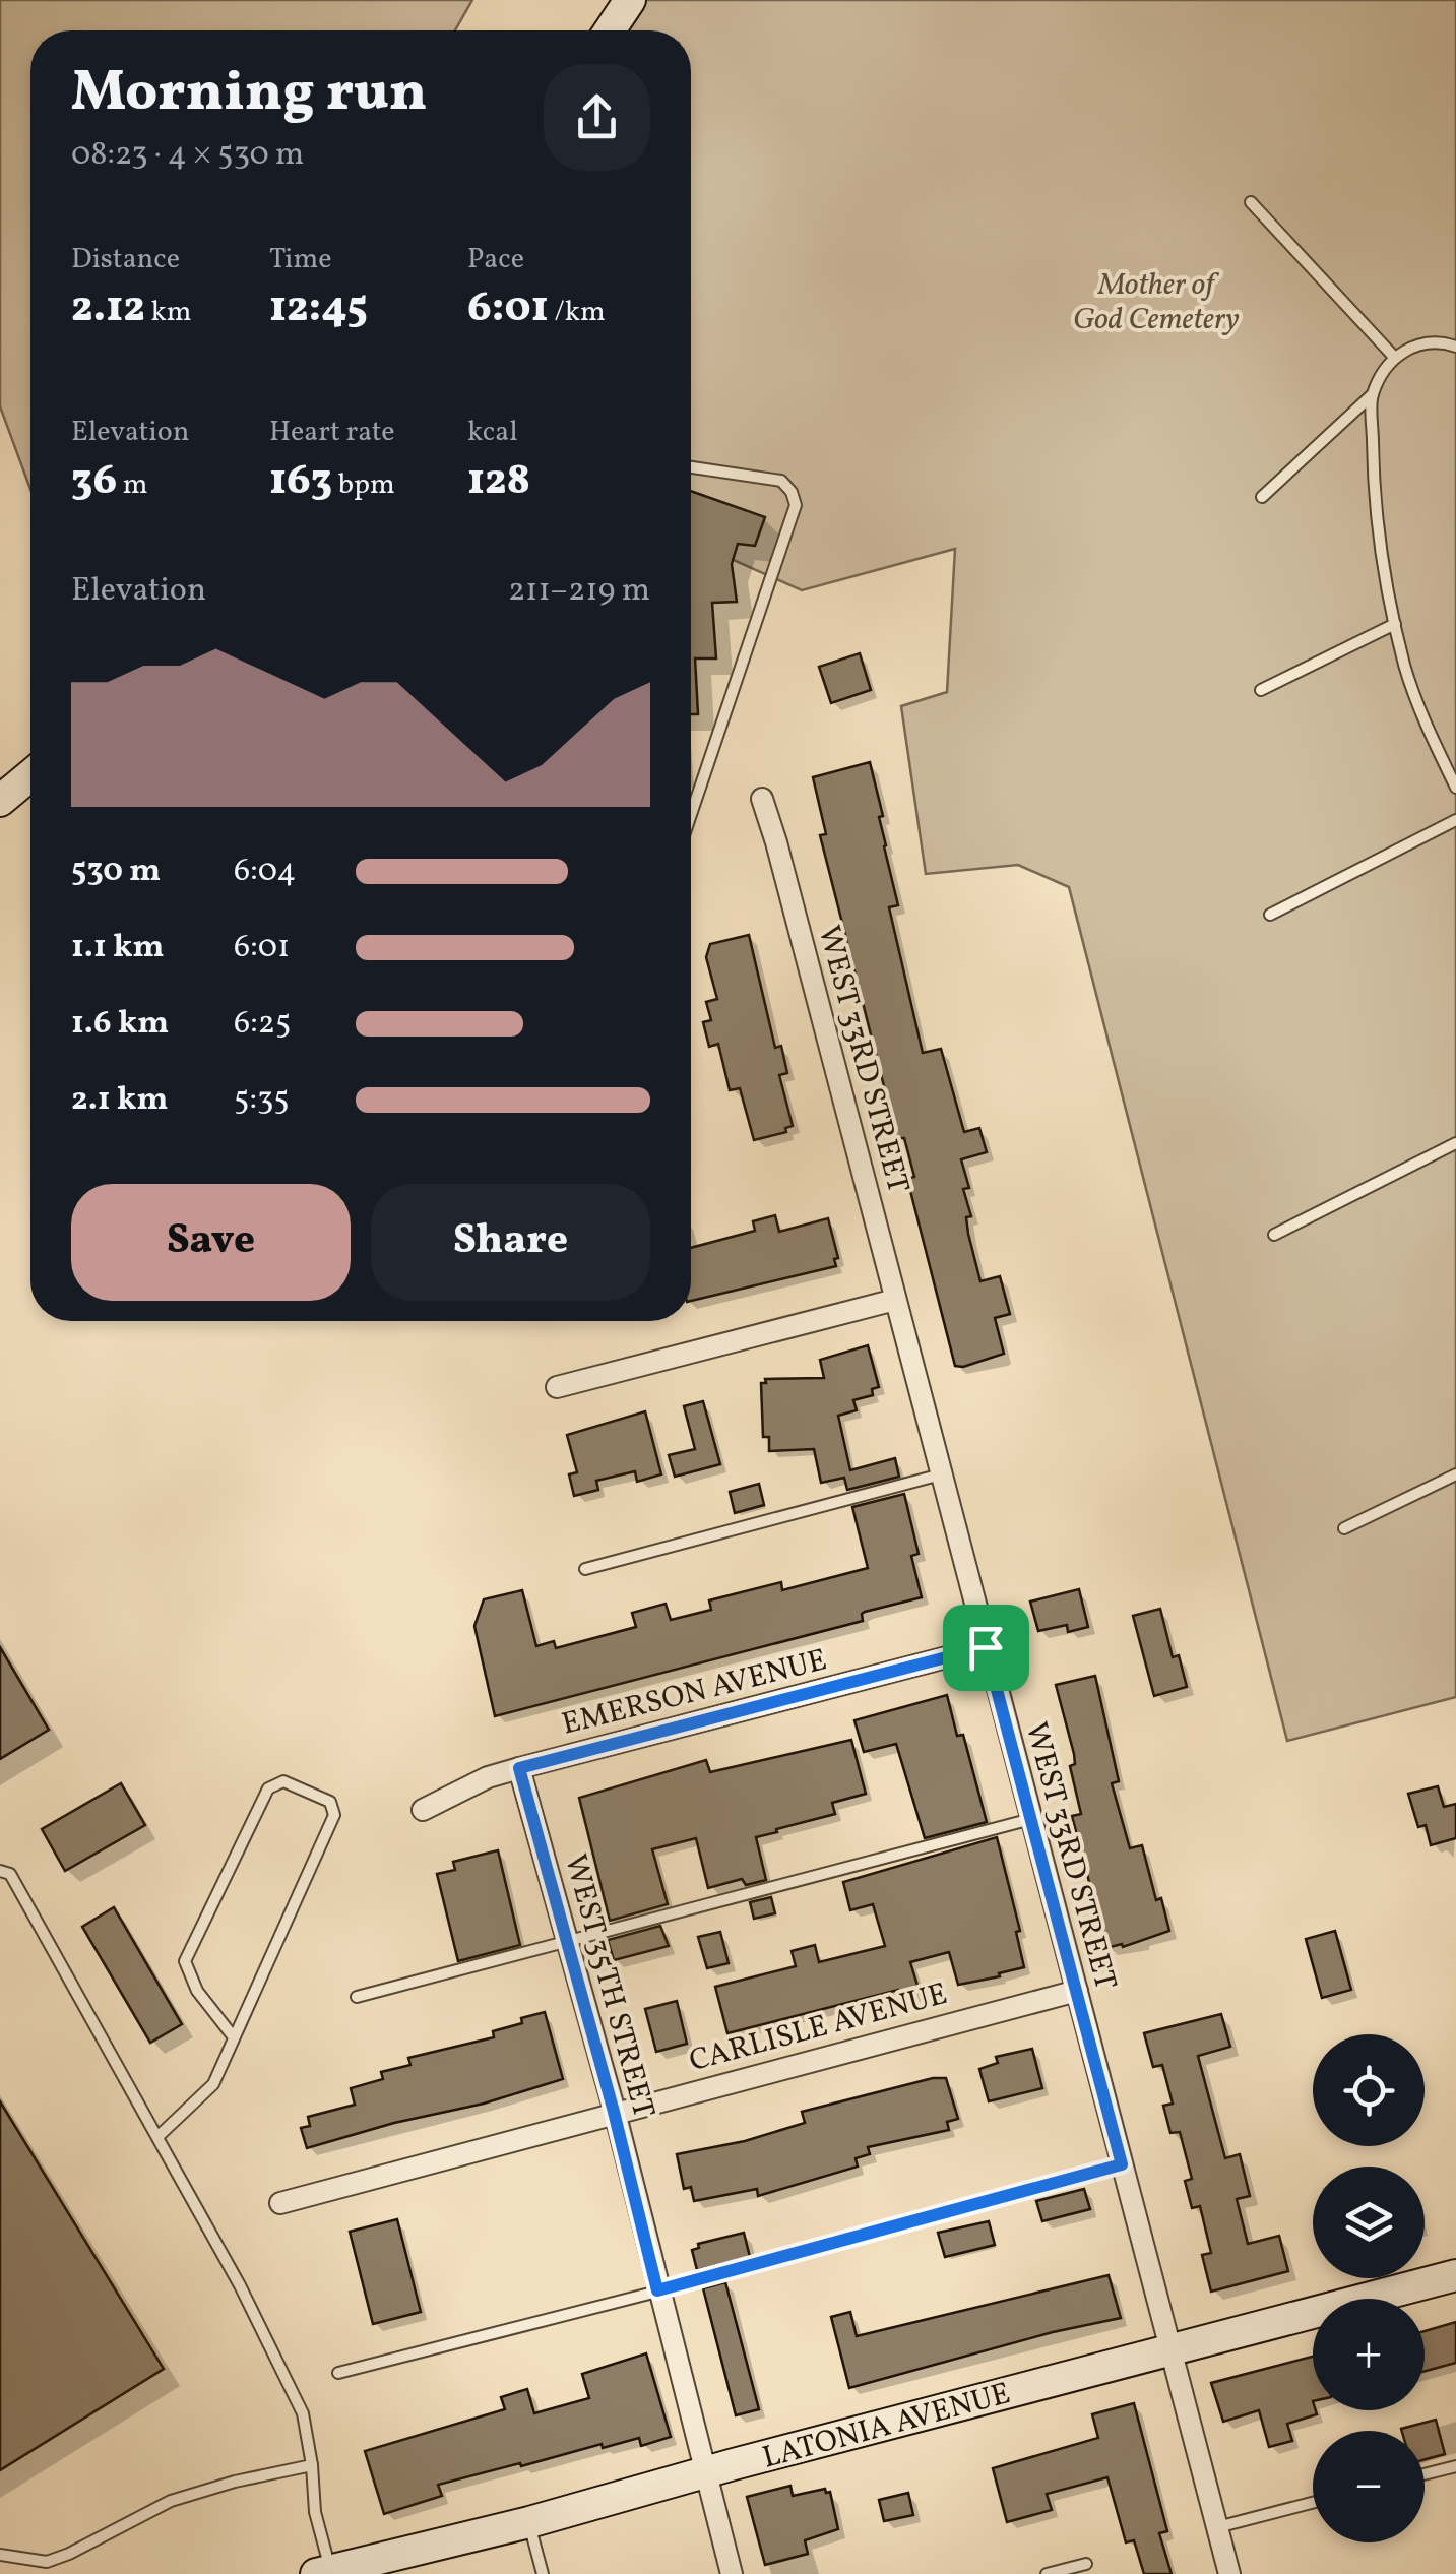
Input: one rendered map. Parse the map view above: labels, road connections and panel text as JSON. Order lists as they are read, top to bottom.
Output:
{
  "streets": {
    "street": [
      "WEST 33RD STREET",
      "EMERSON AVENUE",
      "WEST 35TH STREET",
      "CARLISLE AVENUE",
      "LATONIA AVENUE"
    ]
  },
  "crossings": [
    ["WEST 33RD STREET", "EMERSON AVENUE"],
    ["WEST 33RD STREET", "CARLISLE AVENUE"],
    ["WEST 33RD STREET", "LATONIA AVENUE"],
    ["EMERSON AVENUE", "WEST 35TH STREET"],
    ["WEST 35TH STREET", "CARLISLE AVENUE"],
    ["WEST 35TH STREET", "LATONIA AVENUE"]
  ],
  "parks": ["Mother of God Cemetery"],
  "page": {
    "heading": ["Morning run", "08:23 · 4 × 530 m"],
    "stats": [
      ["Distance", "2.12 km"],
      ["Time", "12:45"],
      ["Pace", "6:01 /km"],
      ["Elevation", "36 m"],
      ["Heart rate", "163 bpm"],
      ["kcal", "128"]
    ],
    "chart": ["Elevation", "211–219 m"],
    "list": [
      {
        "name": "530 m",
        "note": "6:04"
      },
      {
        "name": "1.1 km",
        "note": "6:01"
      },
      {
        "name": "1.6 km",
        "note": "6:25"
      },
      {
        "name": "2.1 km",
        "note": "5:35"
      }
    ],
    "buttons": ["Save", "Share"],
    "map_buttons": ["+", "−"]
  }
}
